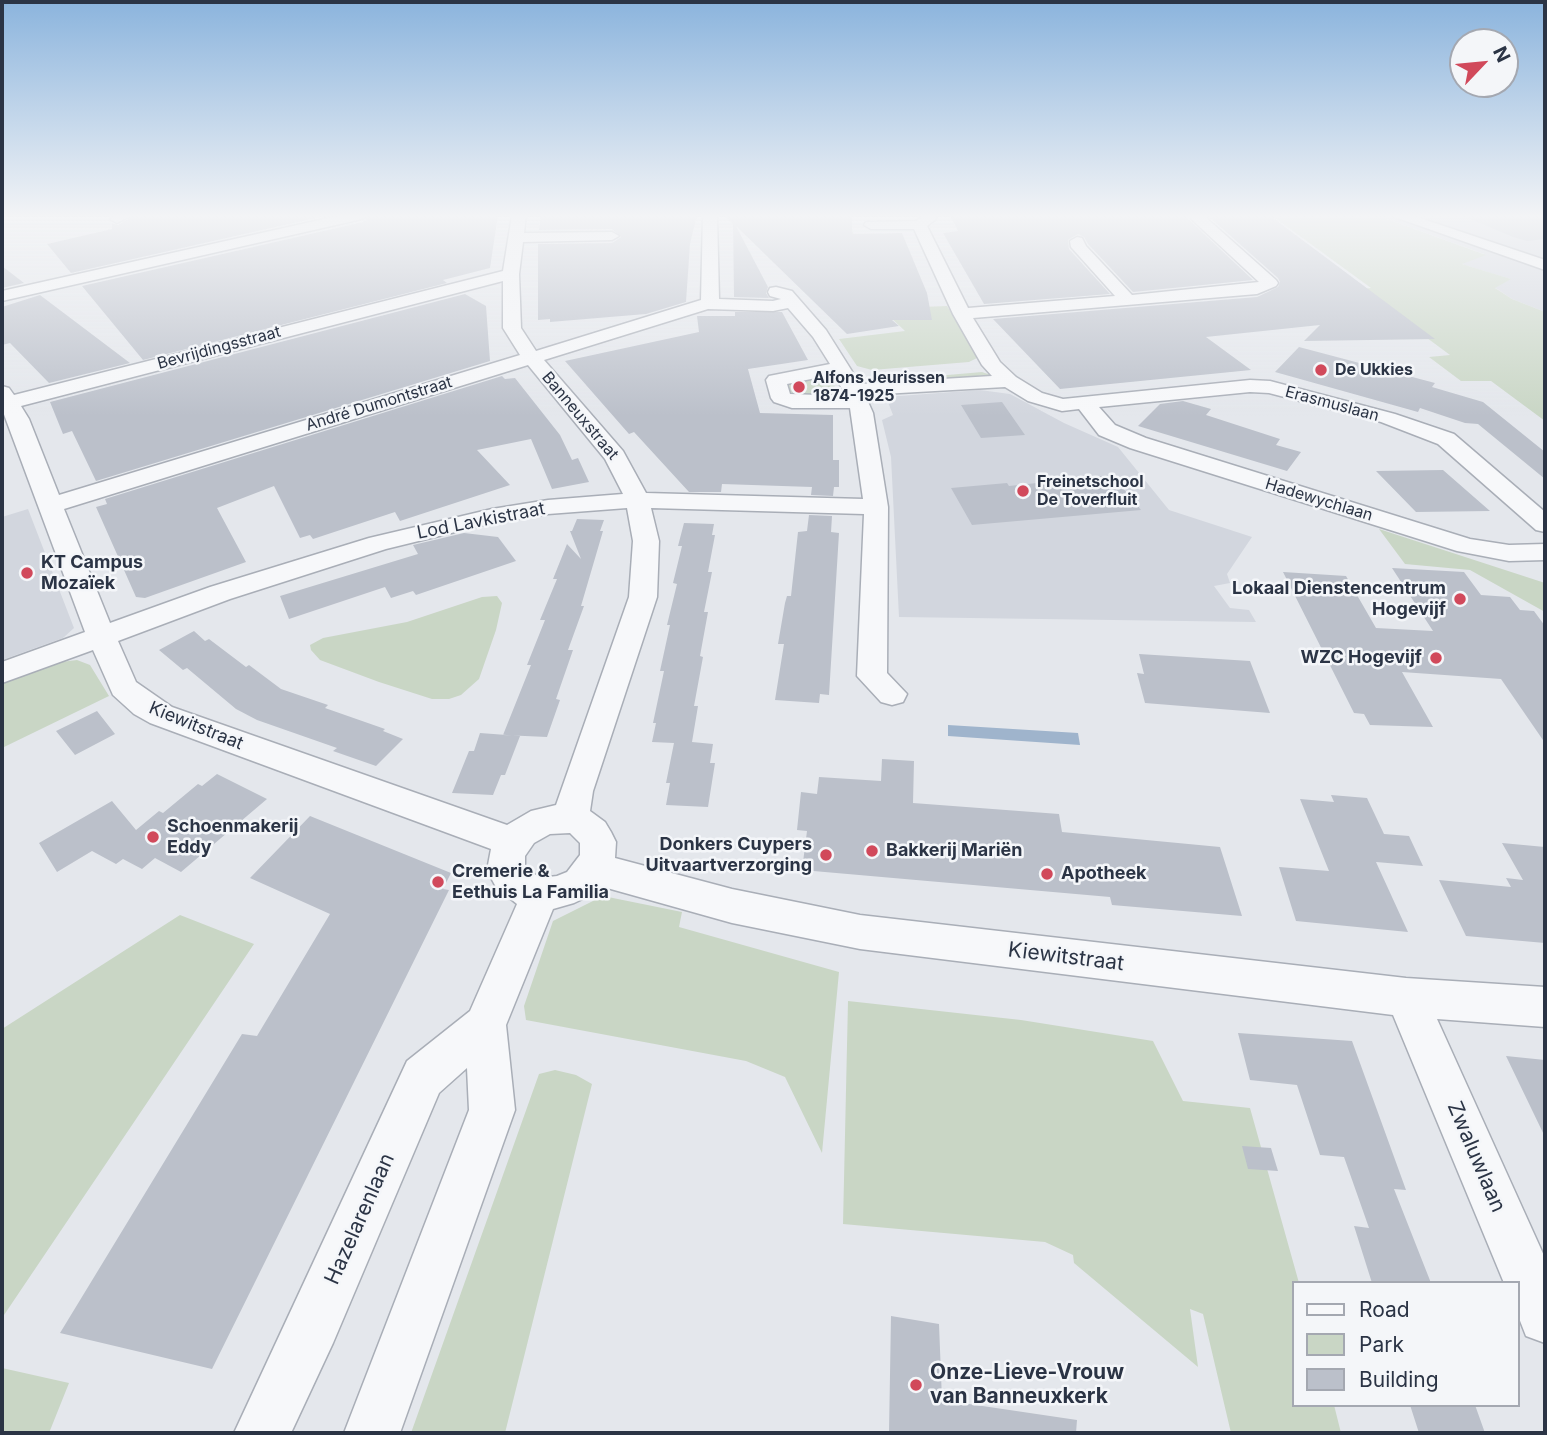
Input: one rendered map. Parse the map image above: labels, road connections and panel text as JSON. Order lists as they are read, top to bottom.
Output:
{
  "streets": {
    "street": [
      "Bevrijdingsstraat",
      "André Dumontstraat",
      "Erasmuslaan",
      "Banneuxstraat",
      "Hadewychlaan",
      "Lod Lavkistraat",
      "Kiewitstraat",
      "Zwaluwlaan",
      "Hazelarenlaan"
    ]
  },
  "crossings": [
    ["Bevrijdingsstraat", "Kiewitstraat"],
    ["André Dumontstraat", "Banneuxstraat"],
    ["André Dumontstraat", "Kiewitstraat"],
    ["Erasmuslaan", "Hadewychlaan"],
    ["Banneuxstraat", "Lod Lavkistraat"],
    ["Banneuxstraat", "Kiewitstraat"],
    ["Banneuxstraat", "Hazelarenlaan"],
    ["Lod Lavkistraat", "Kiewitstraat"],
    ["Kiewitstraat", "Zwaluwlaan"],
    ["Kiewitstraat", "Hazelarenlaan"]
  ],
  "places": [
    "De Ukkies",
    "Alfons Jeurissen 1874-1925",
    "Freinetschool De Toverfluit",
    "KT Campus Mozaïek",
    "Lokaal Dienstencentrum Hogevijf",
    "WZC Hogevijf",
    "Schoenmakerij Eddy",
    "Bakkerij Mariën",
    "Donkers Cuypers Uitvaartverzorging",
    "Apotheek",
    "Cremerie & Eethuis La Familia",
    "Onze-Lieve-Vrouw van Banneuxkerk"
  ],
  "legend": ["Road", "Park", "Building"],
  "north": "top right"
}
